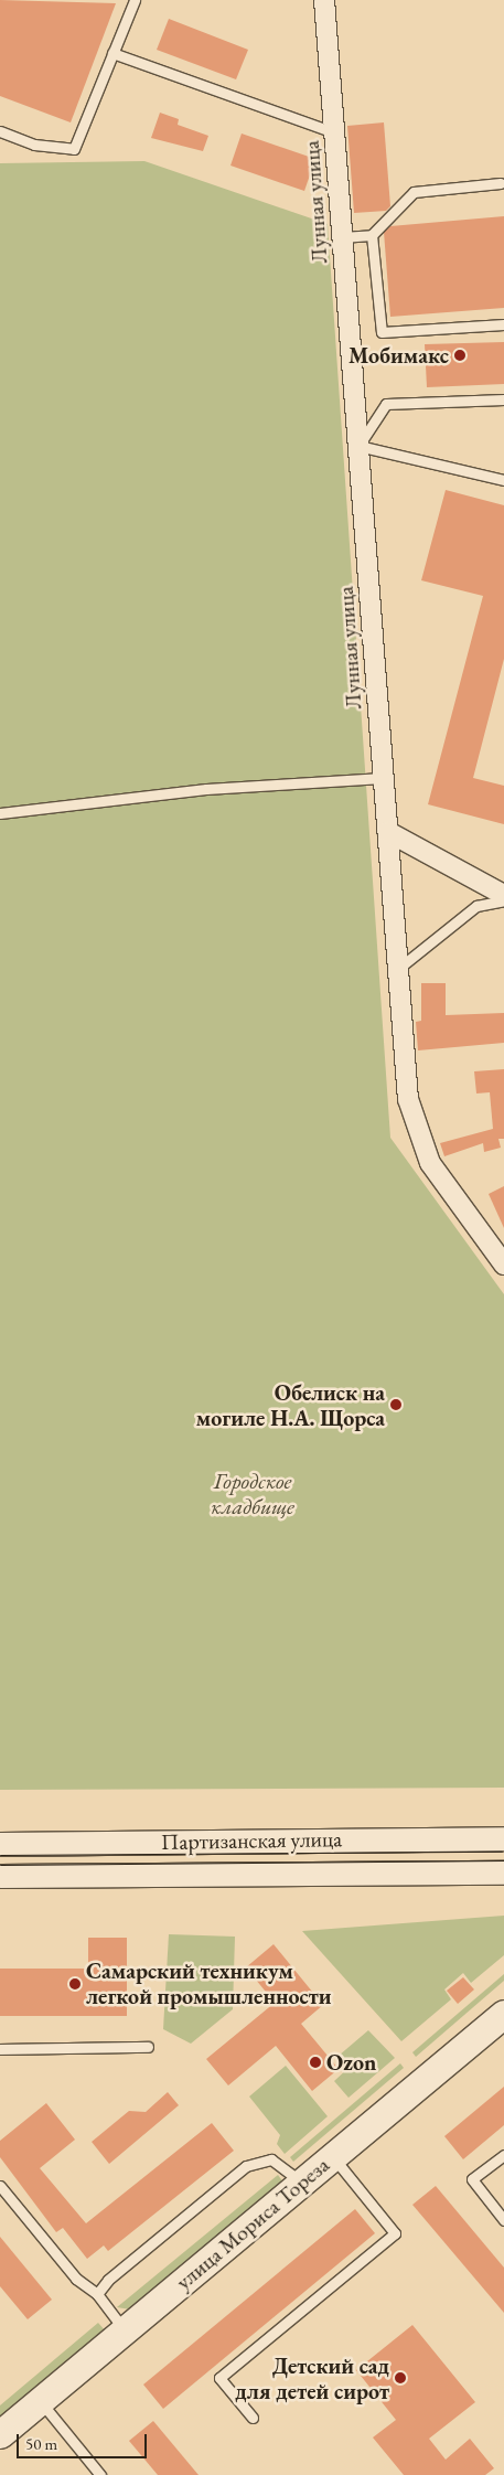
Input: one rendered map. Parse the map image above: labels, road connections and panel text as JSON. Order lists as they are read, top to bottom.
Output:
{
  "streets": {
    "main road": ["улица Мориса Тореза"],
    "street": ["Лунная улица", "Партизанская улица"]
  },
  "parks": ["Городское кладбище"],
  "places": [
    "Мобимакс",
    "Обелиск на могиле Н.А. Щорса",
    "Самарский техникум легкой промышленности",
    "Ozon",
    "Детский сад для детей сирот"
  ],
  "scale_bar": "50 m"
}
